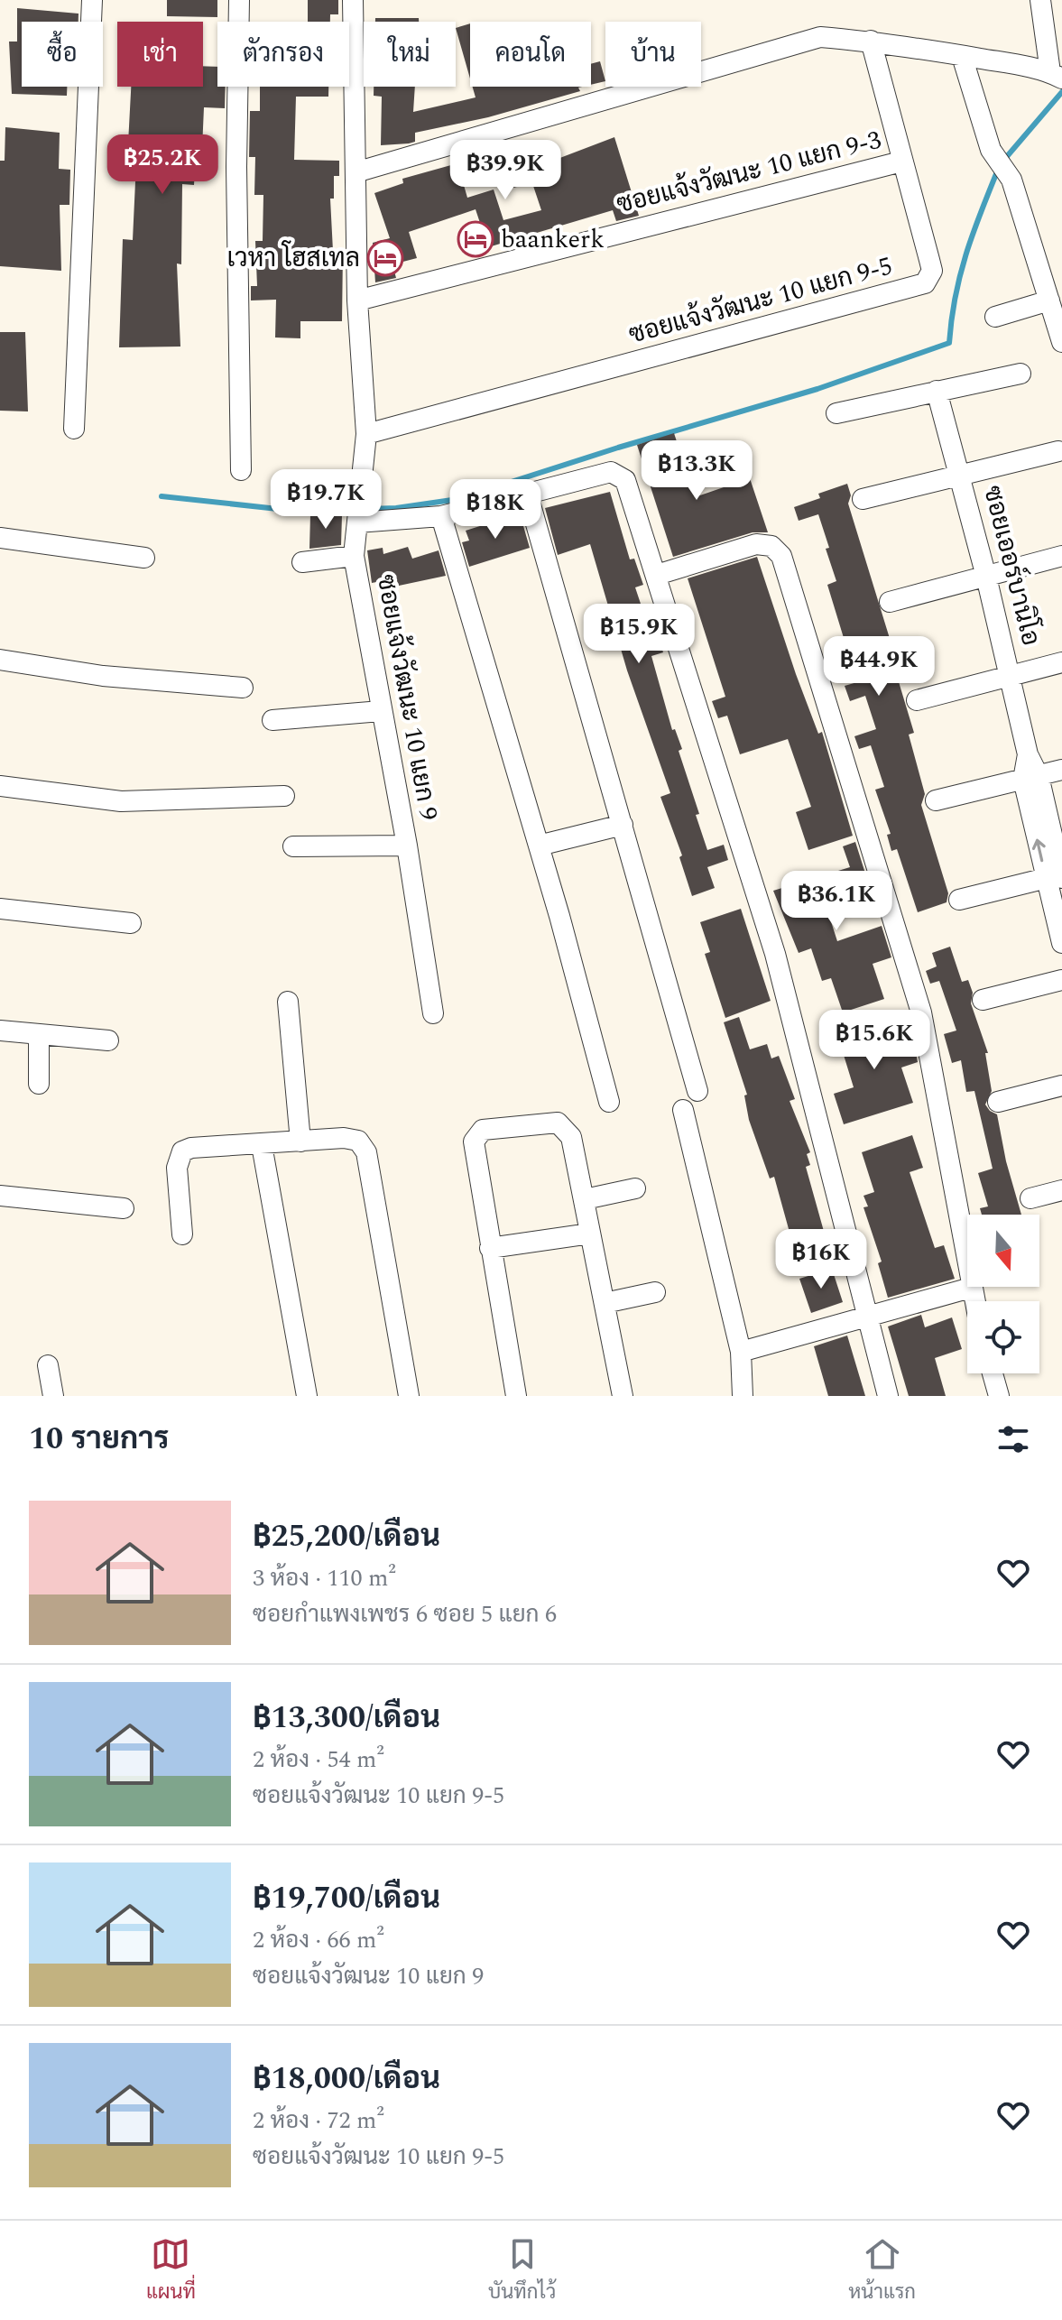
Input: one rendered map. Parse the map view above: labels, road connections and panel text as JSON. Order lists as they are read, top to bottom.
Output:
{
  "streets": {
    "street": [
      "ซอยแจ้งวัฒนะ 10 แยก 9-3",
      "ซอยแจ้งวัฒนะ 10 แยก 9-5",
      "ซอยเออร์บานิโอ",
      "ซอยแจ้งวัฒนะ 10 แยก 9"
    ]
  },
  "crossings": [
    ["ซอยแจ้งวัฒนะ 10 แยก 9-3", "ซอยแจ้งวัฒนะ 10 แยก 9-5"],
    ["ซอยแจ้งวัฒนะ 10 แยก 9-3", "ซอยแจ้งวัฒนะ 10 แยก 9"],
    ["ซอยแจ้งวัฒนะ 10 แยก 9-5", "ซอยแจ้งวัฒนะ 10 แยก 9"]
  ],
  "places": {
    "hotel": ["baankerk", "เวหา โฮสเทล"]
  },
  "north": "bottom",
  "page": {
    "chip": [
      "ซื้อ",
      "เช่า",
      "ตัวกรอง",
      "ใหม่",
      "คอนโด",
      "บ้าน"
    ],
    "price": [
      "฿25.2K",
      "฿39.9K",
      "฿13.3K",
      "฿19.7K",
      "฿18K",
      "฿15.9K",
      "฿44.9K",
      "฿36.1K",
      "฿15.6K",
      "฿16K"
    ],
    "heading": "10 รายการ",
    "list": [
      {
        "name": "฿25,200/เดือน",
        "note": "3 ห้อง · 110 m² · ซอยกำแพงเพชร 6 ซอย 5 แยก 6"
      },
      {
        "name": "฿13,300/เดือน",
        "note": "2 ห้อง · 54 m² · ซอยแจ้งวัฒนะ 10 แยก 9-5"
      },
      {
        "name": "฿19,700/เดือน",
        "note": "2 ห้อง · 66 m² · ซอยแจ้งวัฒนะ 10 แยก 9"
      },
      {
        "name": "฿18,000/เดือน",
        "note": "2 ห้อง · 72 m² · ซอยแจ้งวัฒนะ 10 แยก 9-5"
      }
    ],
    "tabs": ["แผนที่", "บันทึกไว้", "หน้าแรก"]
  }
}
